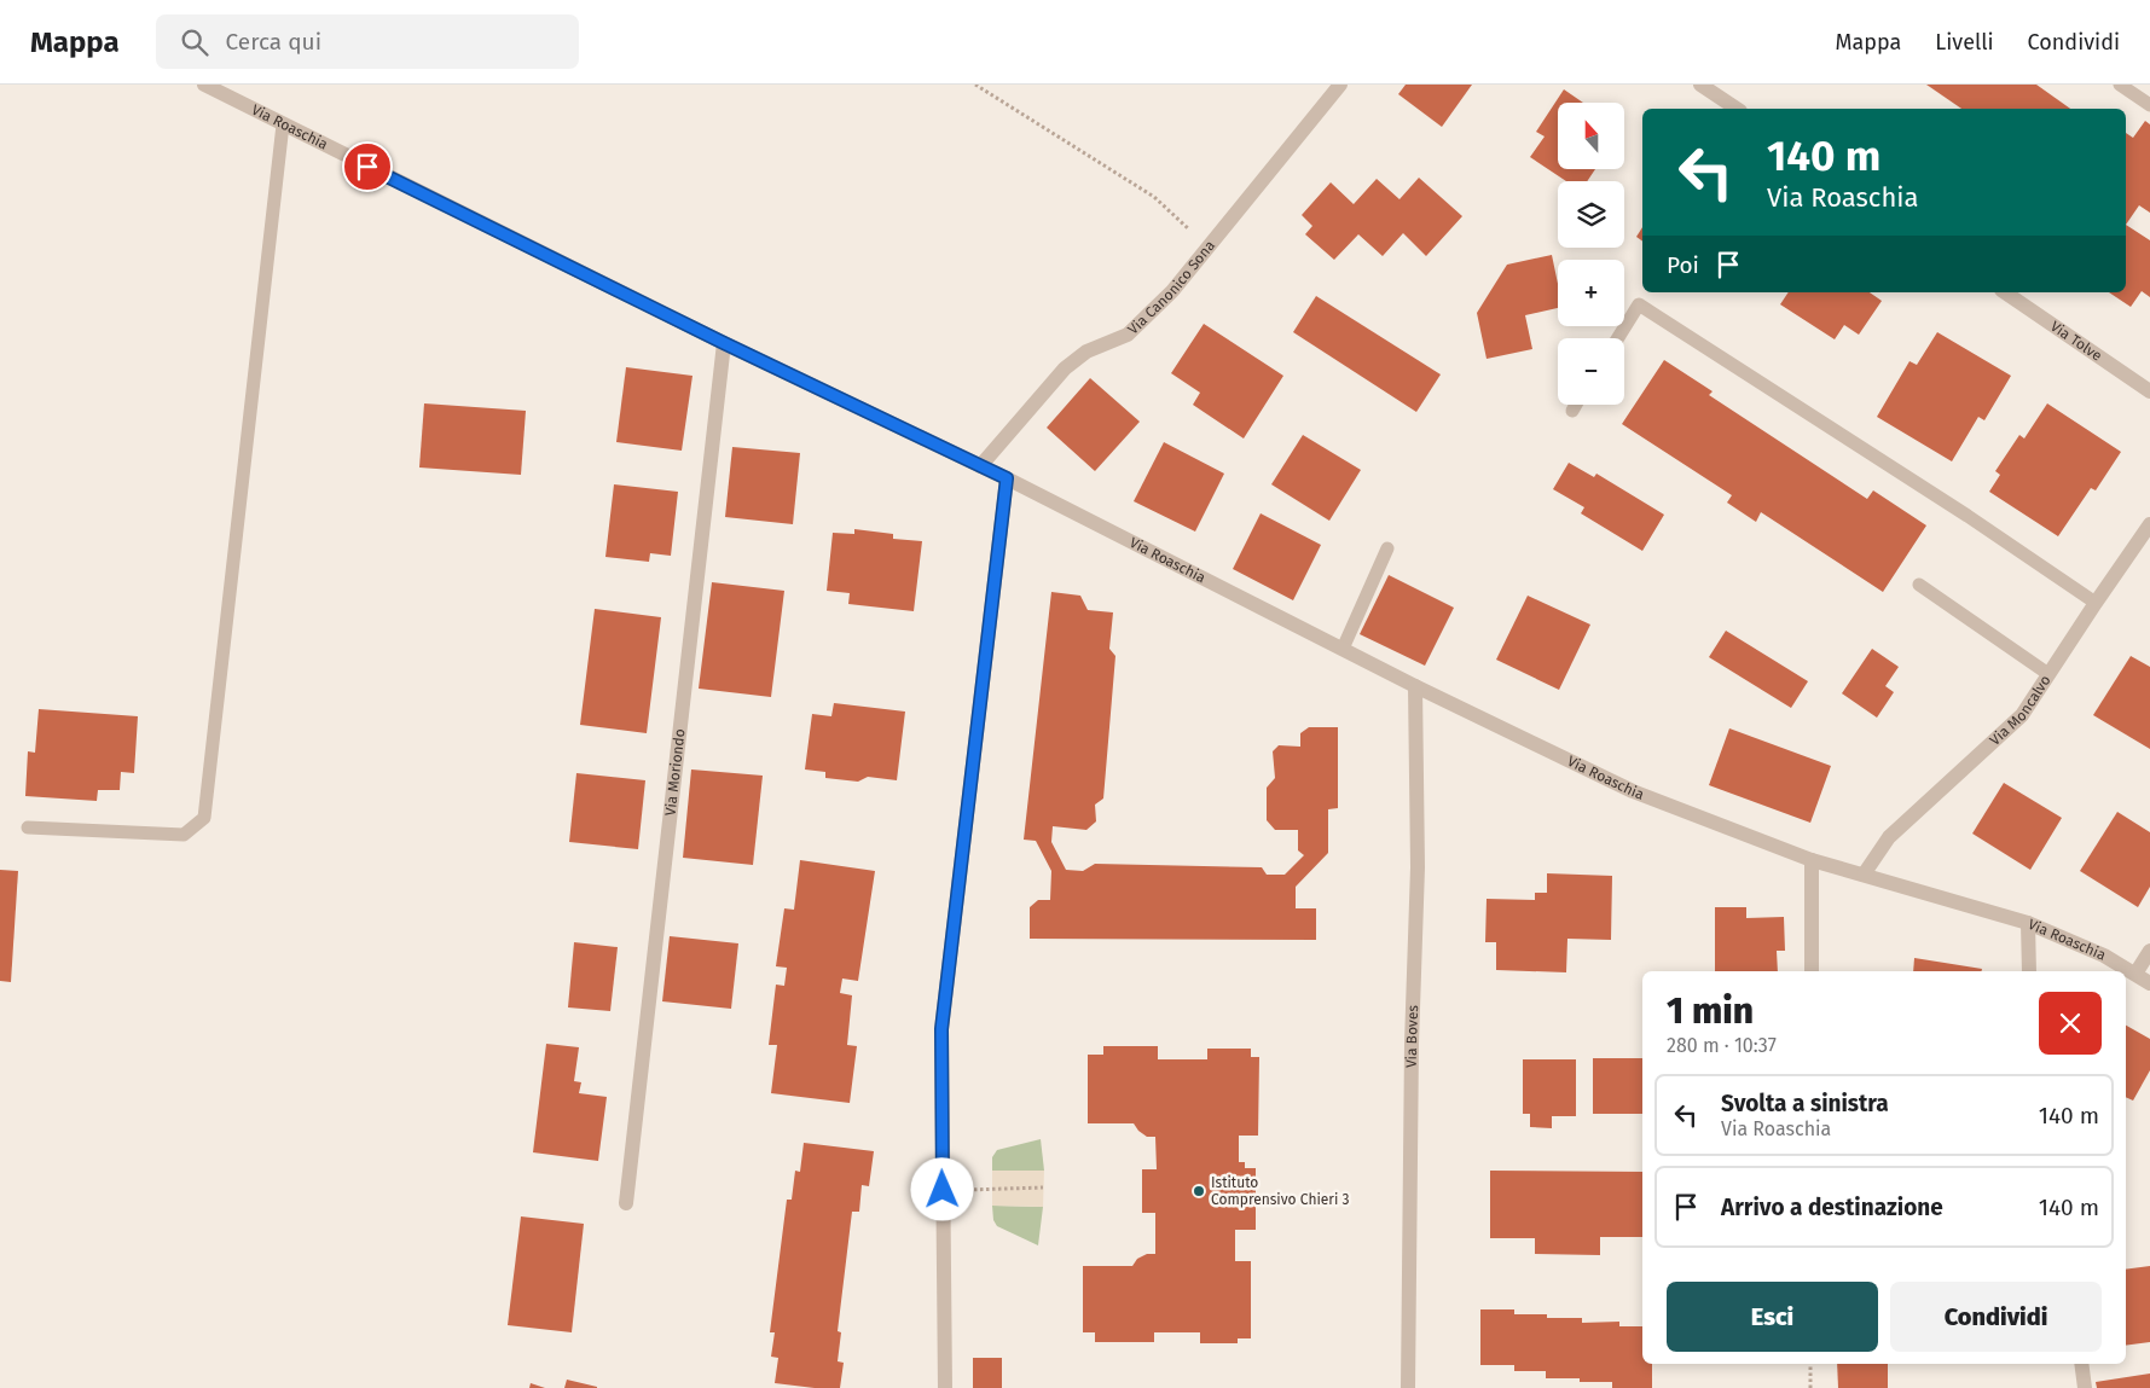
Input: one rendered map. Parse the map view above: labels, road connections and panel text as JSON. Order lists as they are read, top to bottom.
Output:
{
  "streets": {
    "street": [
      "Via Roaschia",
      "Via Canonico Sona",
      "Via Tolve",
      "Via Moncalvo",
      "Via Moriondo",
      "Via Boves"
    ]
  },
  "crossings": [
    ["Via Roaschia", "Via Canonico Sona"],
    ["Via Roaschia", "Via Moncalvo"],
    ["Via Roaschia", "Via Moriondo"],
    ["Via Roaschia", "Via Boves"]
  ],
  "places": ["Istituto Comprensivo Chieri 3"],
  "north": "top",
  "page": {
    "header": "Mappa",
    "search": "Cerca qui",
    "nav": ["Mappa", "Livelli", "Condividi"],
    "map_buttons": ["+", "−"],
    "turn": ["140 m", "Via Roaschia"],
    "then": "Poi",
    "heading": ["1 min", "280 m · 10:37"],
    "list": [
      {
        "name": "Svolta a sinistra",
        "note": "Via Roaschia",
        "value": "140 m"
      },
      {
        "name": "Arrivo a destinazione",
        "value": "140 m"
      }
    ],
    "buttons": ["Esci", "Condividi"]
  }
}
